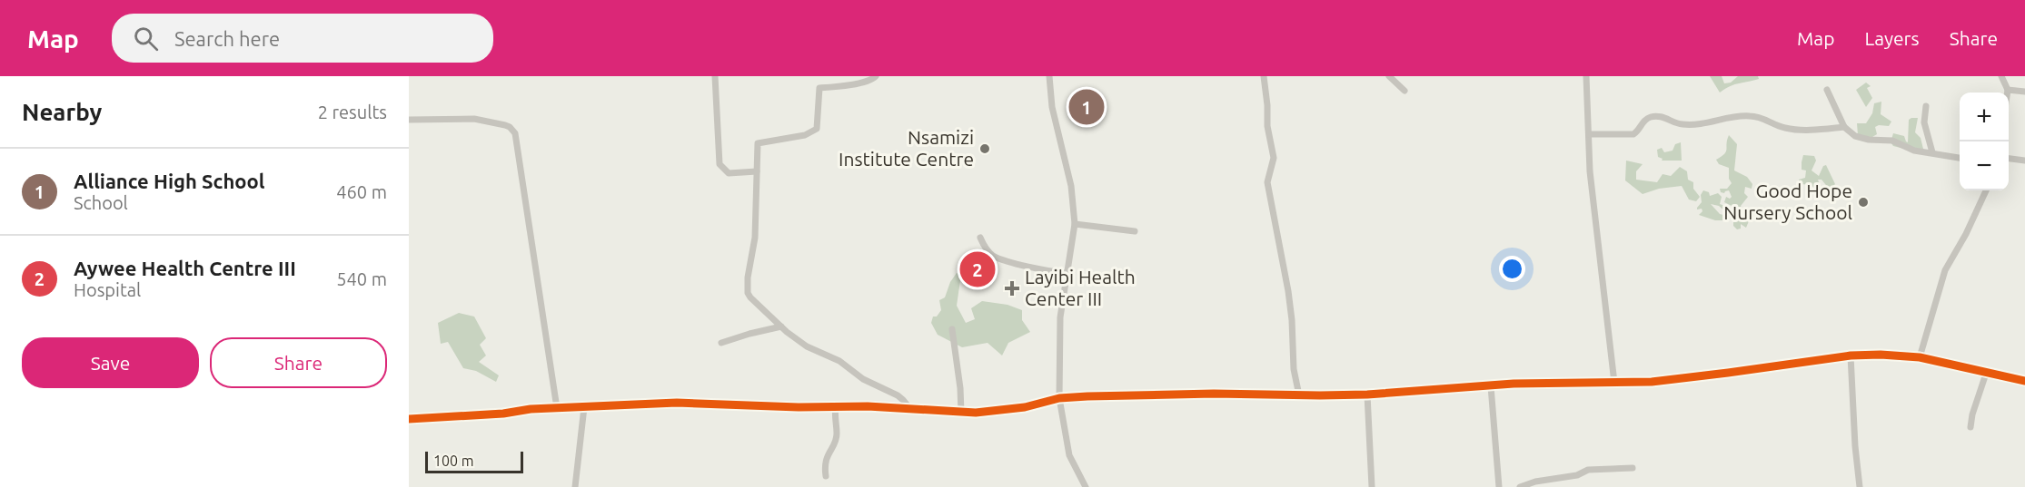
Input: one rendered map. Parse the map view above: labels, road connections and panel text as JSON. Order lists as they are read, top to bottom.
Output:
{
  "places": {
    "other": ["Nsamizi Institute Centre", "Good Hope Nursery School"],
    "health": ["Layibi Health Center III"]
  },
  "scale_bar": "100 m",
  "page": {
    "header": "Map",
    "search": "Search here",
    "nav": ["Map", "Layers", "Share"],
    "heading": ["Nearby", "2 results"],
    "pins": ["1", "2"],
    "map_buttons": ["+", "−"],
    "list": [
      {
        "mark": "1",
        "name": "Alliance High School",
        "note": "School",
        "value": "460 m"
      },
      {
        "mark": "2",
        "name": "Aywee Health Centre III",
        "note": "Hospital",
        "value": "540 m"
      }
    ],
    "buttons": ["Save", "Share"],
    "scale": "100 m"
  }
}
